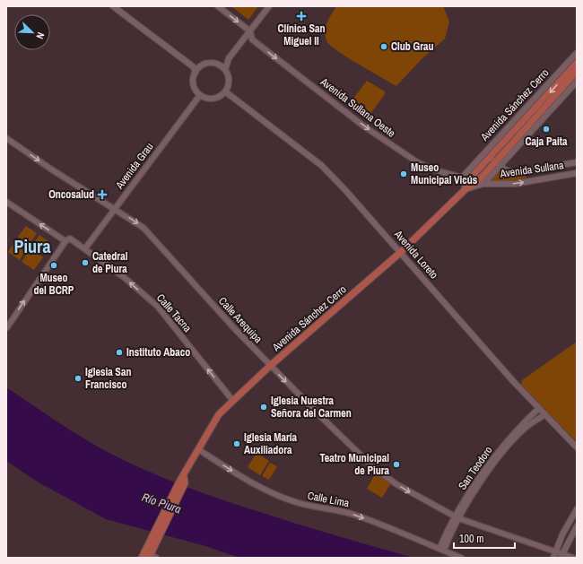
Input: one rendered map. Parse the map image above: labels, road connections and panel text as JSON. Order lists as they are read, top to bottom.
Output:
{
  "streets": {
    "main road": ["Avenida Sánchez Cerro", "Avenida Sullana", "Avenida Loreto"],
    "street": [
      "Avenida Sullana Oeste",
      "Avenida Grau",
      "Calle Tacna",
      "Calle Arequipa",
      "San Teodoro",
      "Calle Lima"
    ]
  },
  "crossings": [
    ["Avenida Sánchez Cerro", "Avenida Sullana Oeste"],
    ["Avenida Sánchez Cerro", "Avenida Sullana"],
    ["Avenida Sánchez Cerro", "Avenida Loreto"],
    ["Avenida Sánchez Cerro", "Calle Tacna"],
    ["Avenida Sánchez Cerro", "Calle Arequipa"],
    ["Avenida Sánchez Cerro", "Calle Lima"],
    ["Avenida Sullana Oeste", "Avenida Sullana"],
    ["Avenida Grau", "Avenida Loreto"],
    ["Avenida Grau", "Calle Tacna"],
    ["Avenida Grau", "Calle Arequipa"],
    ["Avenida Loreto", "San Teodoro"],
    ["Calle Arequipa", "San Teodoro"],
    ["San Teodoro", "Calle Lima"]
  ],
  "one_way": [
    "Avenida Sullana Oeste",
    "Calle Tacna",
    "Calle Arequipa",
    "Calle Lima"
  ],
  "districts": ["Piura"],
  "water": ["Río Piura"],
  "places": {
    "health": ["Clínica San Miguel II", "Oncosalud"],
    "other": [
      "Club Grau",
      "Caja Paita",
      "Museo Municipal Vicús",
      "Catedral de Piura",
      "Museo del BCRP",
      "Instituto Abaco",
      "Iglesia San Francisco",
      "Iglesia Nuestra Señora del Carmen",
      "Iglesia María Auxiliadora",
      "Teatro Municipal de Piura"
    ]
  },
  "scale_bar": "100 m",
  "north": "bottom right"
}
